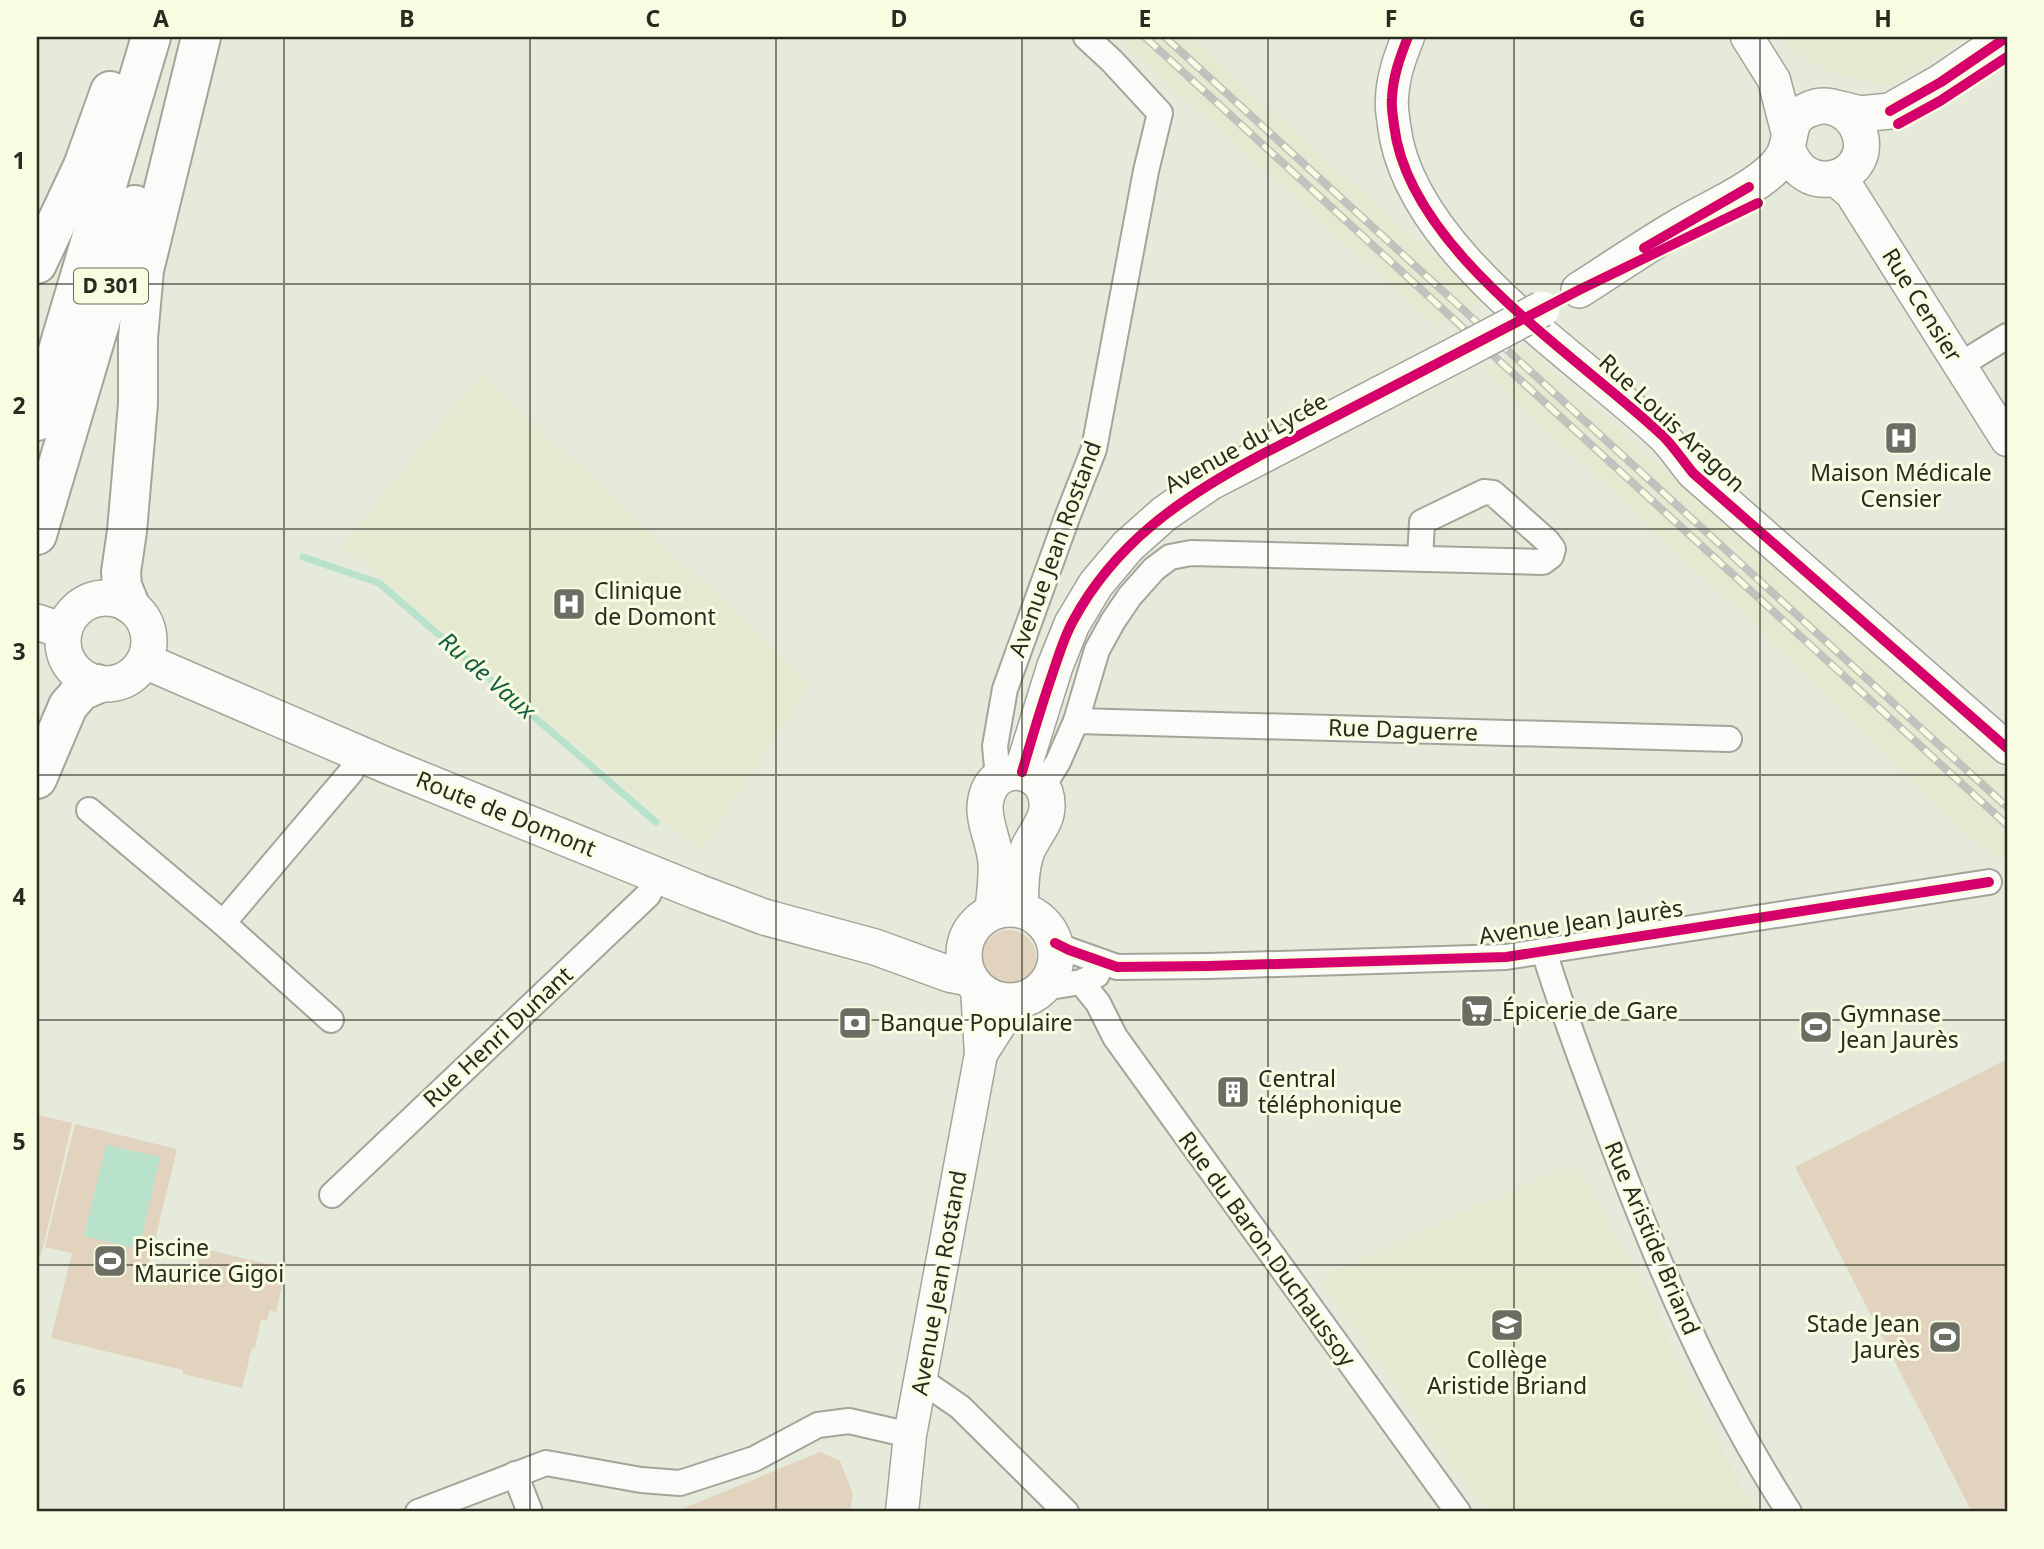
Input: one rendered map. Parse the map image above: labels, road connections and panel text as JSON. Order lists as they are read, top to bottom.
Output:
{
  "streets": {
    "highway": ["D 301"],
    "main road": ["Avenue du Lycée", "Route de Domont"],
    "street": [
      "Rue Censier",
      "Rue Louis Aragon",
      "Avenue Jean Rostand",
      "Rue Daguerre",
      "Avenue Jean Jaurès",
      "Rue Henri Dunant",
      "Rue Aristide Briand",
      "Rue du Baron Duchaussoy"
    ]
  },
  "crossings": [
    ["Rue Censier", "Avenue du Lycée"],
    ["Avenue du Lycée", "Avenue Jean Rostand"],
    ["Avenue du Lycée", "Route de Domont"],
    ["Avenue du Lycée", "Avenue Jean Jaurès"],
    ["Avenue Jean Rostand", "Route de Domont"],
    ["Avenue Jean Rostand", "Avenue Jean Jaurès"],
    ["Route de Domont", "Avenue Jean Jaurès"],
    ["Route de Domont", "Rue Henri Dunant"],
    ["Avenue Jean Jaurès", "Rue Aristide Briand"],
    ["Avenue Jean Jaurès", "Rue du Baron Duchaussoy"]
  ],
  "water": ["Ru de Vaux"],
  "places": {
    "hospital": ["Maison Médicale Censier", "Clinique de Domont"],
    "supermarket": ["Épicerie de Gare"],
    "bank": ["Banque Populaire"],
    "sports": ["Gymnase Jean Jaurès", "Piscine Maurice Gigoi", "Stade Jean Jaurès"],
    "building": ["Central téléphonique"],
    "school or university": ["Collège Aristide Briand"]
  },
  "grid": {
    "columns": [
      "A",
      "B",
      "C",
      "D",
      "E",
      "F",
      "G",
      "H"
    ],
    "rows": [
      "1",
      "2",
      "3",
      "4",
      "5",
      "6"
    ]
  }
}
